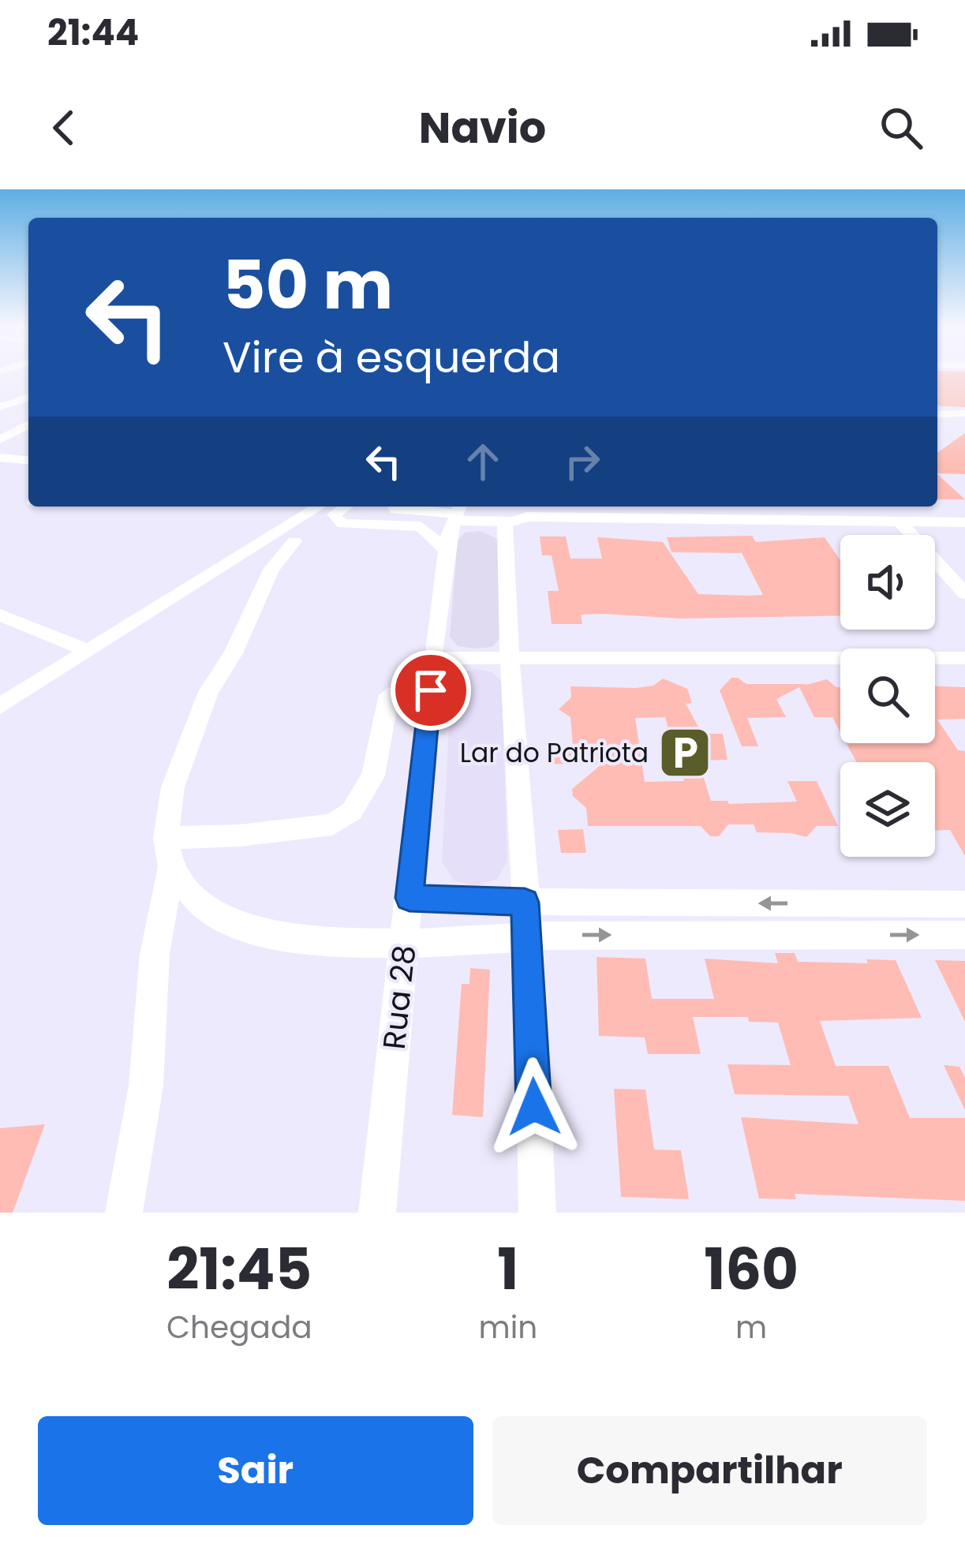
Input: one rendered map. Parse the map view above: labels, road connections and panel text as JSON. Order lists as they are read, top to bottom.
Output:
{
  "streets": {
    "street": ["Rua 28"]
  },
  "places": {
    "parking": ["Lar do Patriota"]
  },
  "page": {
    "status": "21:44",
    "header": "Navio",
    "turn": ["50 m", "Vire à esquerda"],
    "eta": [
      "21:45",
      "Chegada",
      "1",
      "min",
      "160",
      "m"
    ],
    "buttons": ["Sair", "Compartilhar"]
  }
}
